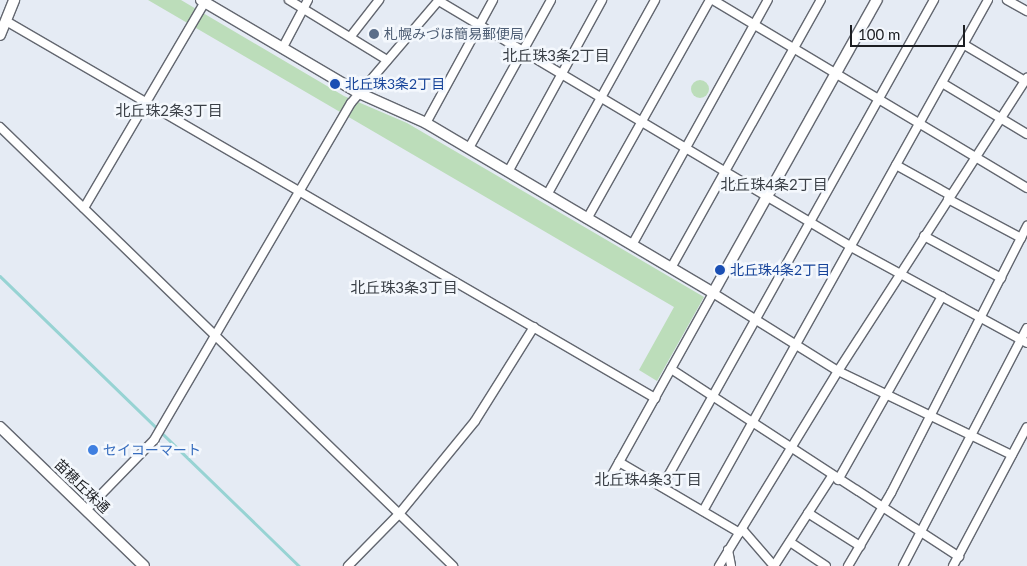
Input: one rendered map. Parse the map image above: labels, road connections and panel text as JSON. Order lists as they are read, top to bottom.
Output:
{
  "streets": {
    "street": ["苗穂丘珠通"]
  },
  "districts": [
    "北丘珠3条2丁目",
    "北丘珠2条3丁目",
    "北丘珠4条2丁目",
    "北丘珠3条3丁目",
    "北丘珠4条3丁目"
  ],
  "places": [
    "札幌みづほ簡易郵便局",
    "北丘珠3条2丁目",
    "北丘珠4条2丁目",
    "セイコーマート"
  ],
  "scale_bar": "100 m"
}
